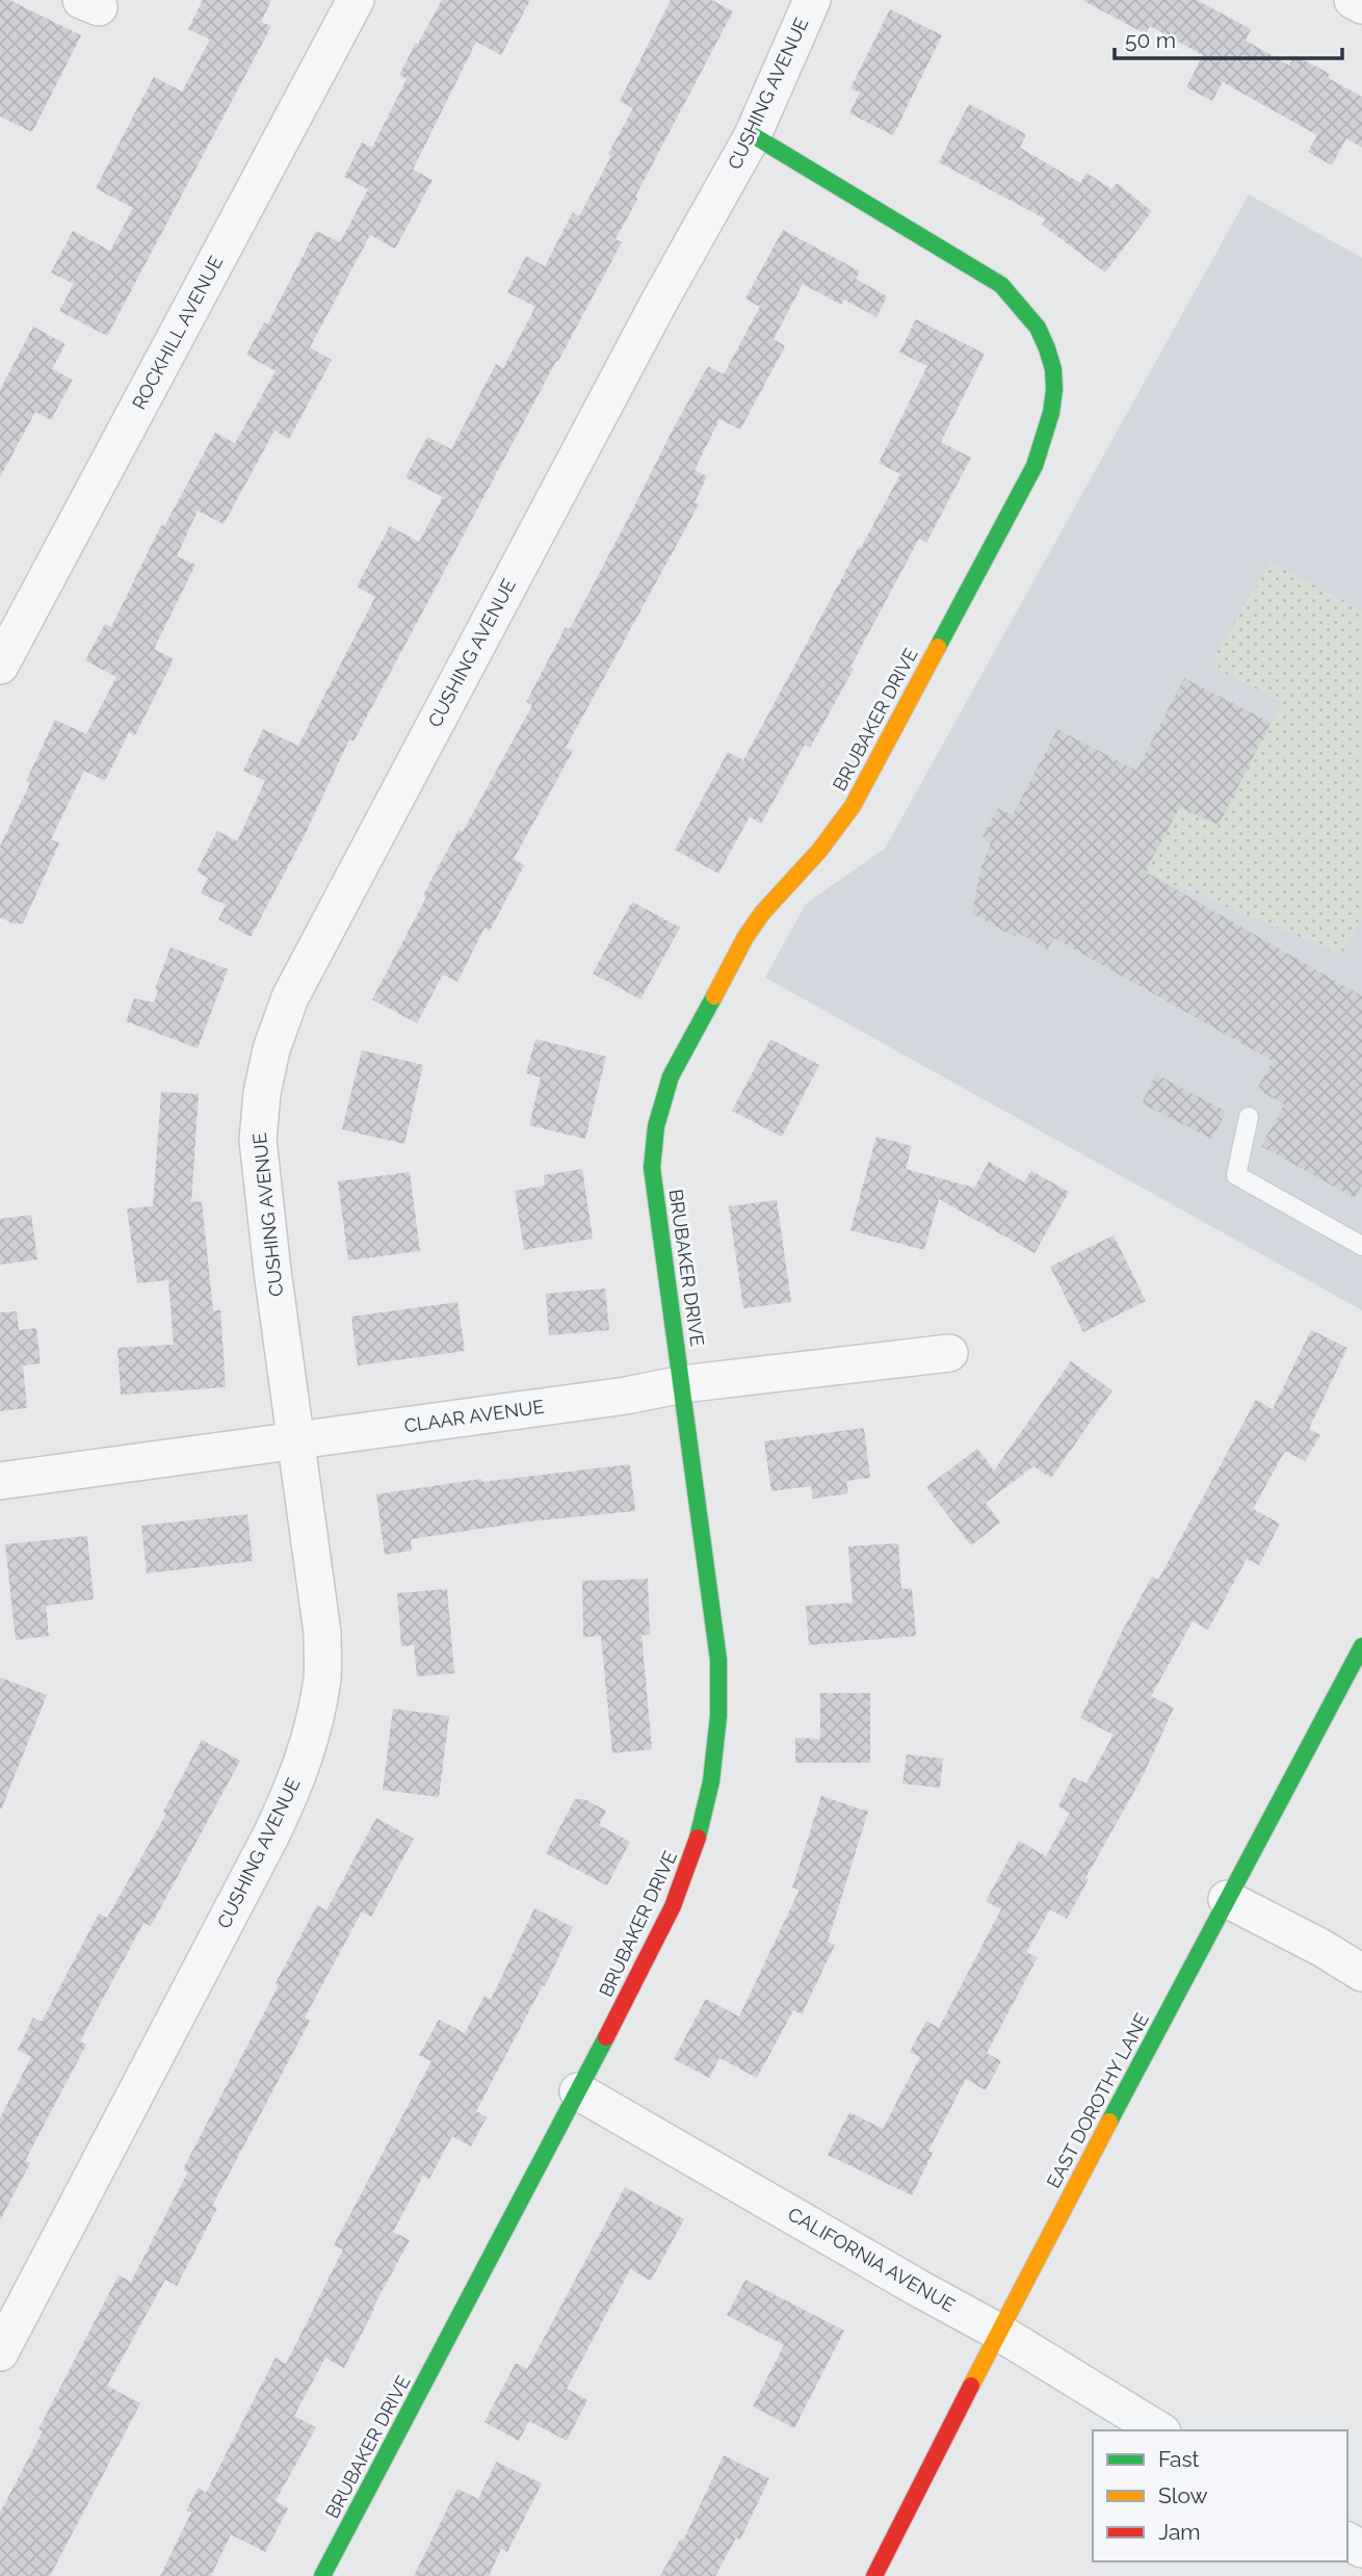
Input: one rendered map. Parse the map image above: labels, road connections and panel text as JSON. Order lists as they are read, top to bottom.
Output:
{
  "streets": {
    "street": [
      "CUSHING AVENUE",
      "ROCKHILL AVENUE",
      "BRUBAKER DRIVE",
      "CLAAR AVENUE",
      "EAST DOROTHY LANE",
      "CALIFORNIA AVENUE"
    ]
  },
  "crossings": [
    ["CUSHING AVENUE", "BRUBAKER DRIVE"],
    ["CUSHING AVENUE", "CLAAR AVENUE"],
    ["BRUBAKER DRIVE", "CLAAR AVENUE"],
    ["BRUBAKER DRIVE", "CALIFORNIA AVENUE"],
    ["EAST DOROTHY LANE", "CALIFORNIA AVENUE"]
  ],
  "legend": ["Fast", "Slow", "Jam"],
  "scale_bar": "50 m"
}
